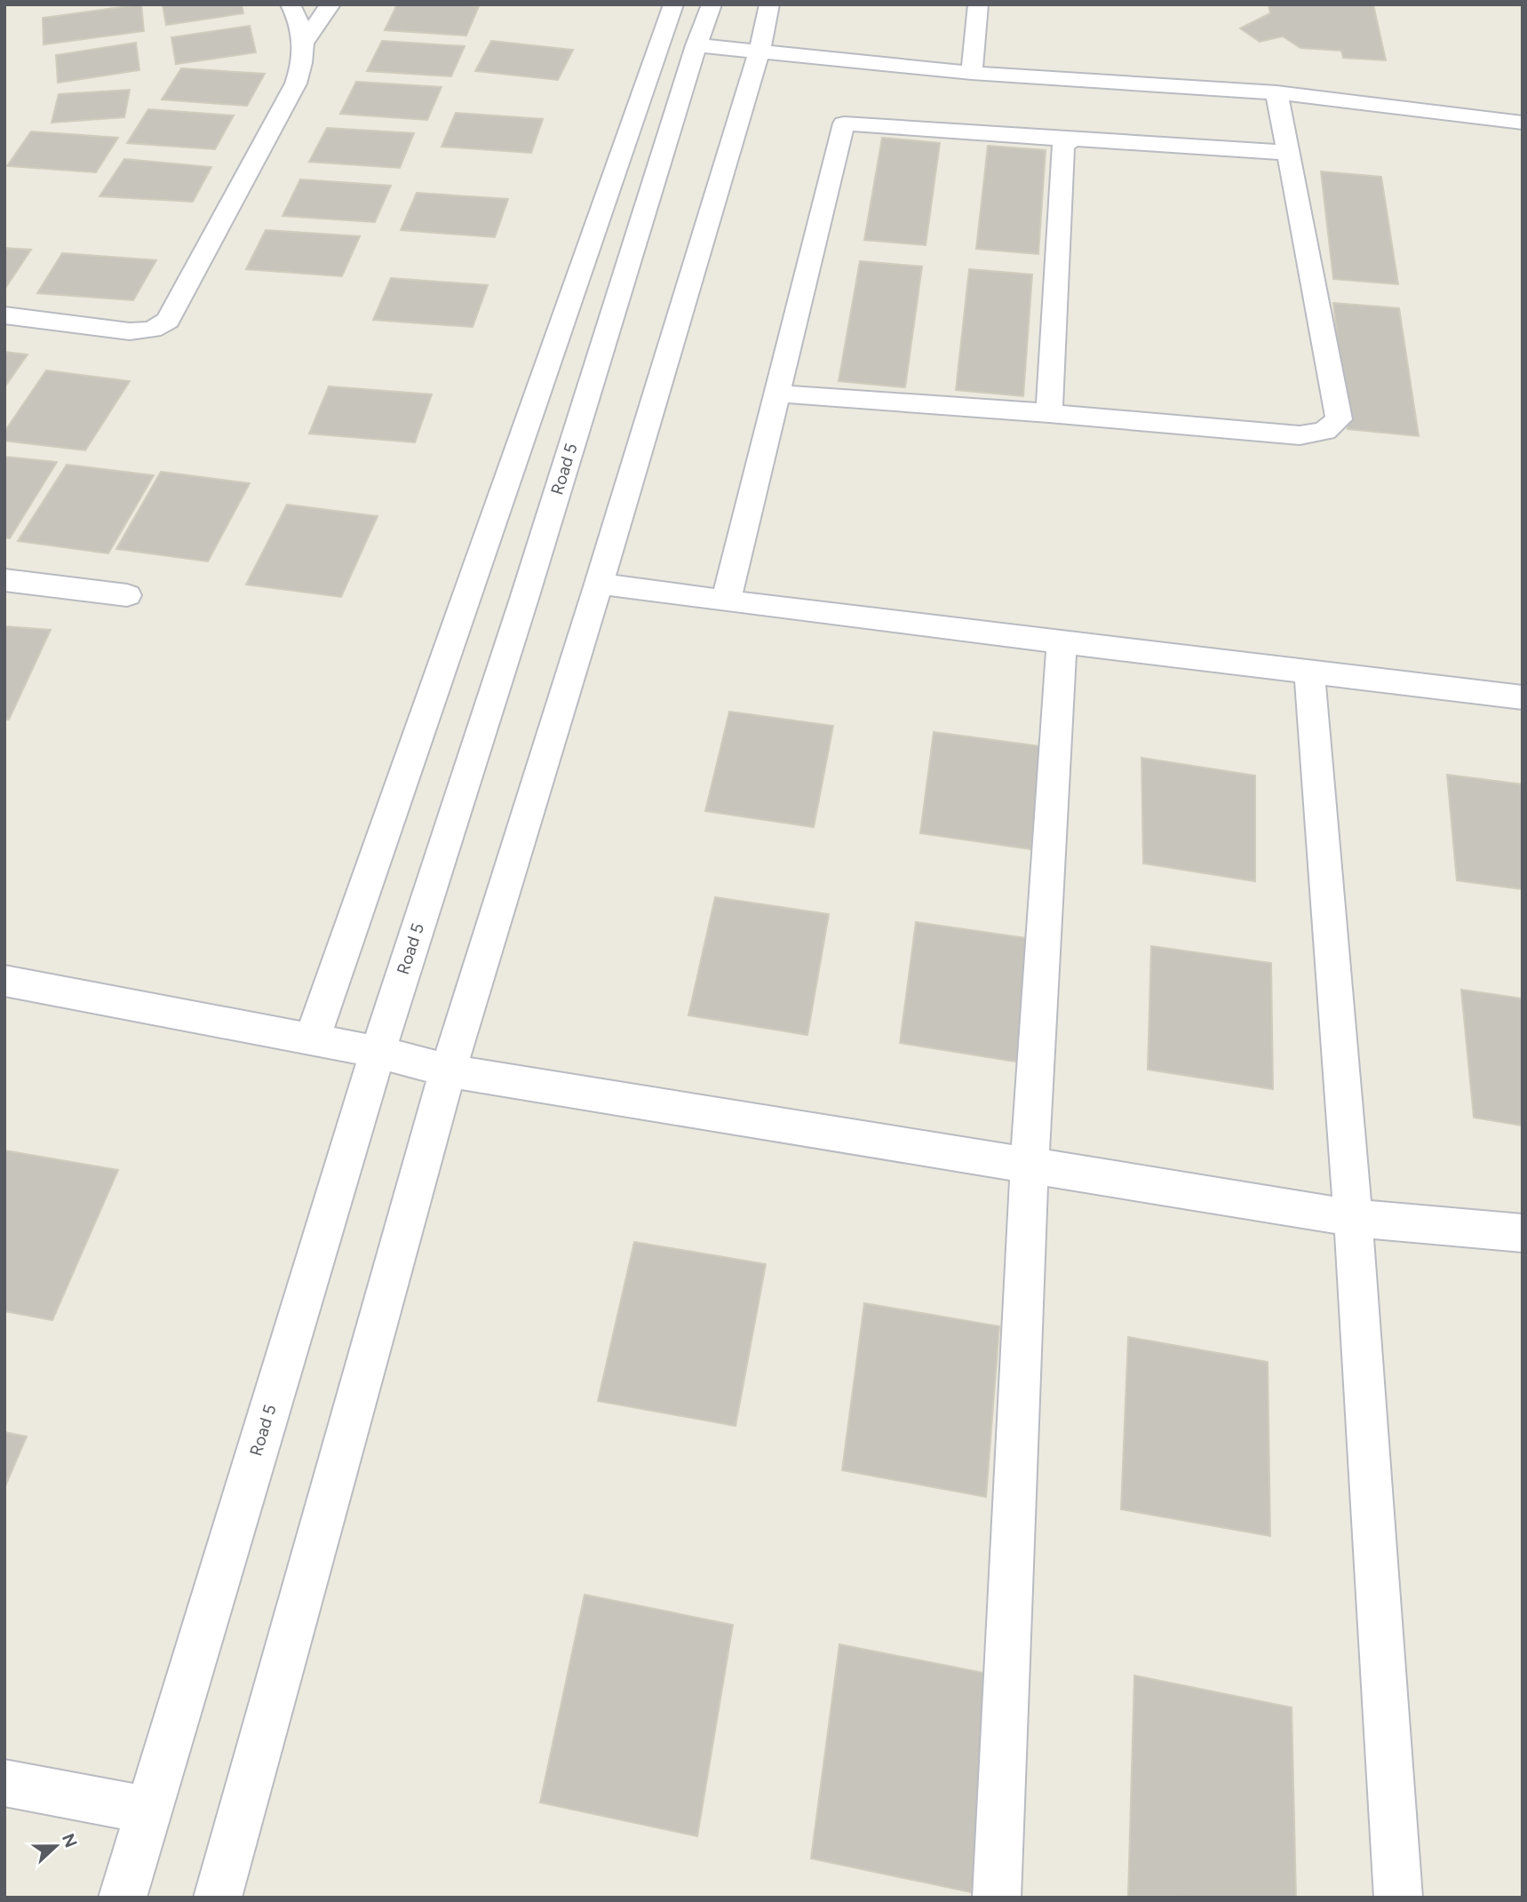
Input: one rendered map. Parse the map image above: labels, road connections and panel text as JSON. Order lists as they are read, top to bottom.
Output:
{
  "streets": {
    "street": ["Road 5"]
  },
  "north": "right"
}
